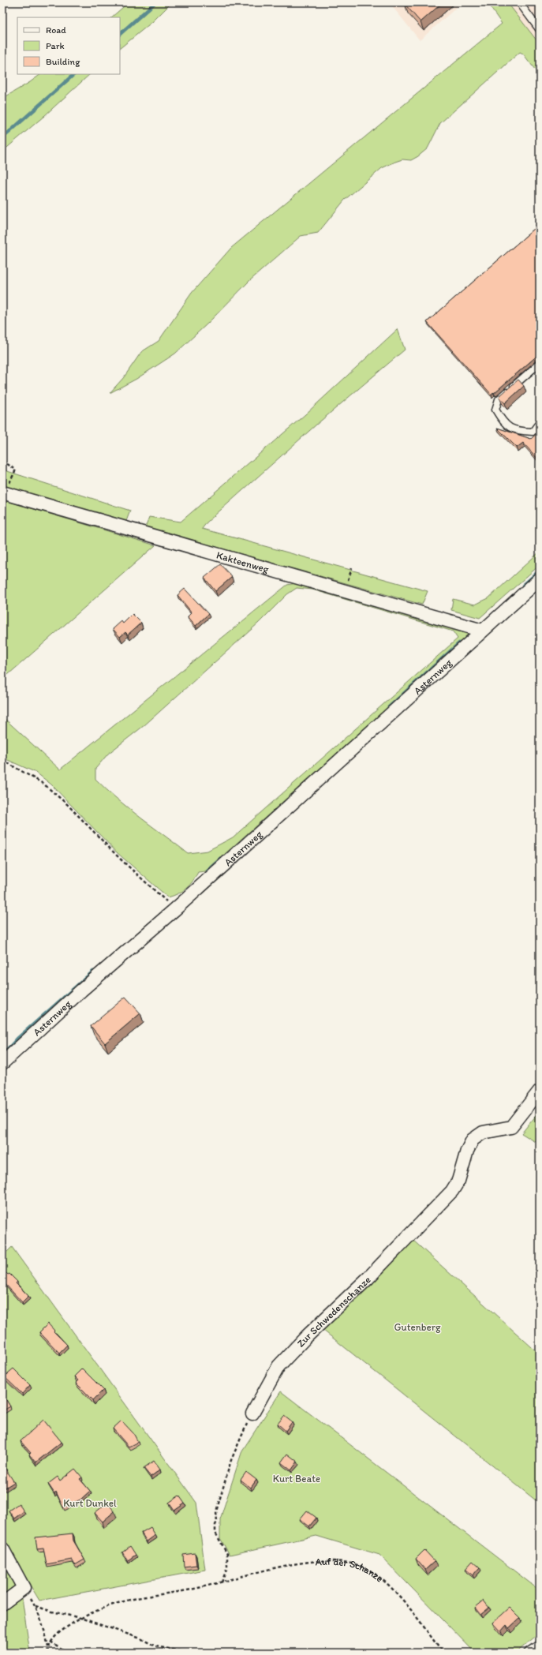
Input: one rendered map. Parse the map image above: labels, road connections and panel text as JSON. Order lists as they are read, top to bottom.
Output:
{
  "streets": {
    "street": ["Kakteenweg", "Asternweg", "Zur Schwedenschanze"],
    "path": ["Auf der Schanze"]
  },
  "crossings": [
    ["Kakteenweg", "Asternweg"]
  ],
  "parks": ["Gutenberg", "Kurt Beate", "Kurt Dunkel"],
  "legend": ["Road", "Park", "Building"]
}
